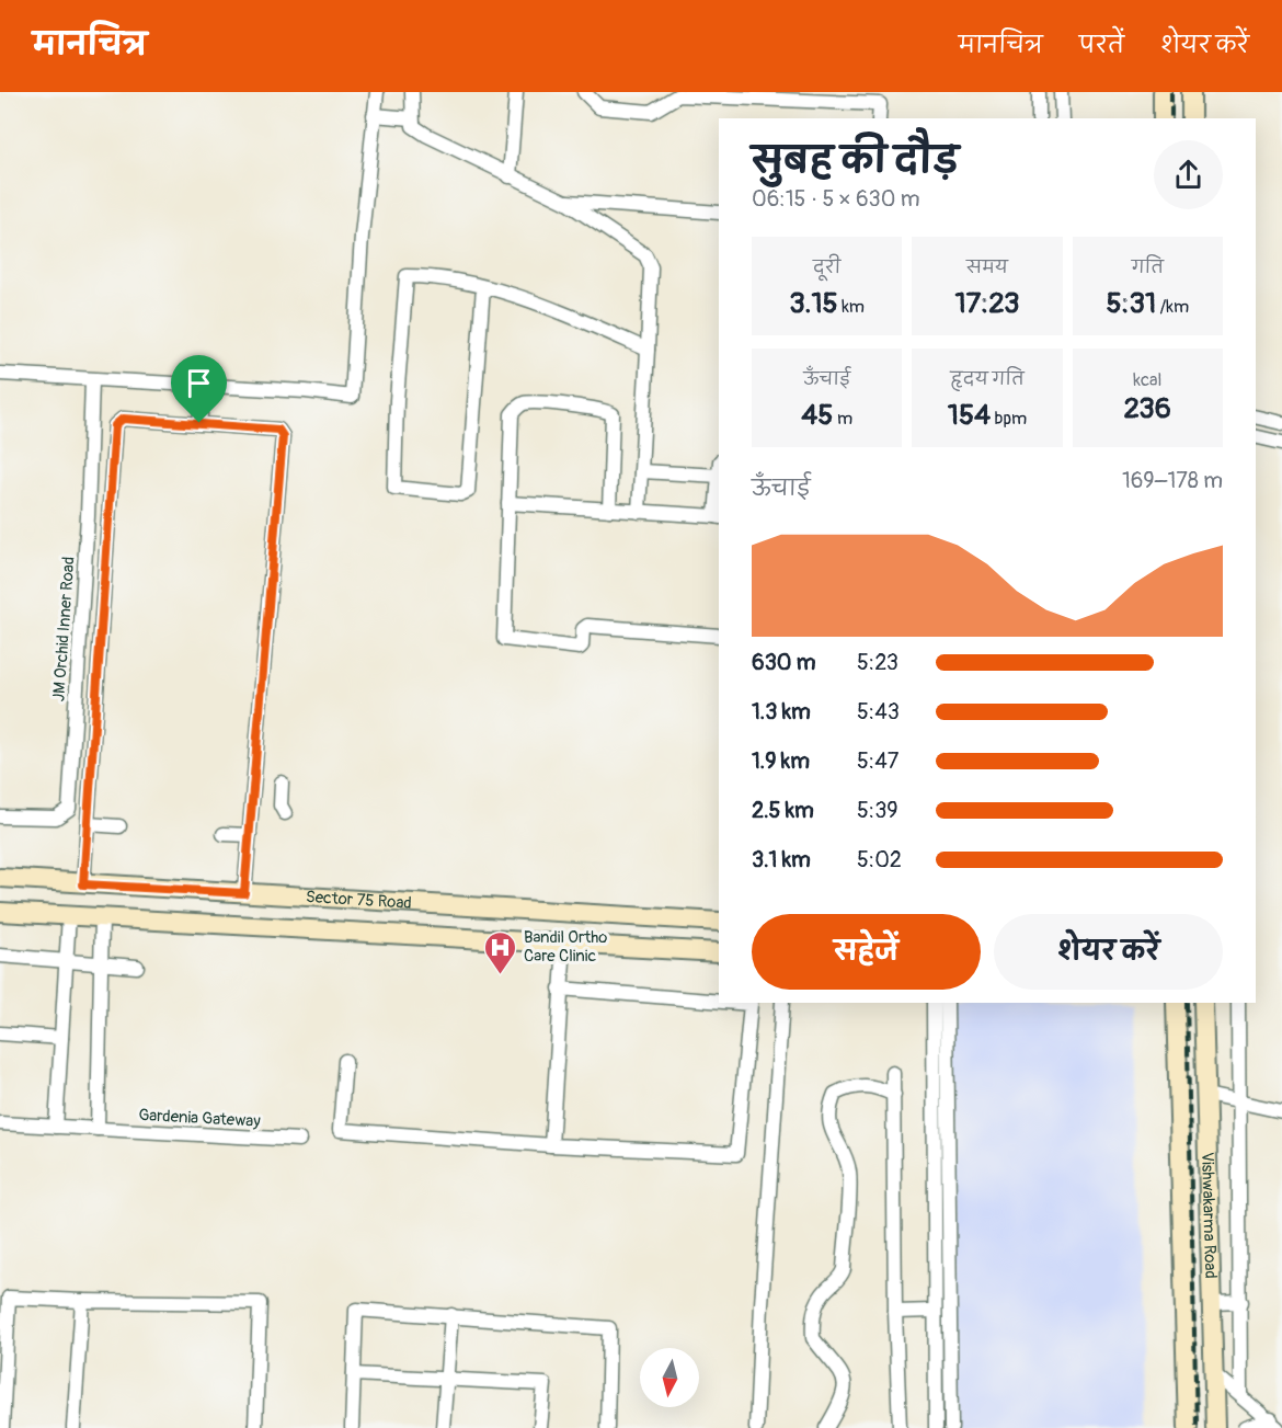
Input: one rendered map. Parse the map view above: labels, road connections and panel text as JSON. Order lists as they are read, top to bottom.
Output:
{
  "streets": {
    "street": [
      "JM Orchid Inner Road",
      "Sector 75 Road",
      "Gardenia Gateway",
      "Vishwakarma Road"
    ]
  },
  "places": {
    "hospital": ["Bandil Ortho Care Clinic"]
  },
  "north": "bottom",
  "page": {
    "header": "मानचित्र",
    "nav": ["मानचित्र", "परतें", "शेयर करें"],
    "heading": ["सुबह की दौड़", "06:15 · 5 × 630 m"],
    "stats": [
      ["दूरी", "3.15 km"],
      ["समय", "17:23"],
      ["गति", "5:31 /km"],
      ["ऊँचाई", "45 m"],
      ["हृदय गति", "154 bpm"],
      ["kcal", "236"]
    ],
    "chart": ["ऊँचाई", "169–178 m"],
    "list": [
      {
        "name": "630 m",
        "note": "5:23"
      },
      {
        "name": "1.3 km",
        "note": "5:43"
      },
      {
        "name": "1.9 km",
        "note": "5:47"
      },
      {
        "name": "2.5 km",
        "note": "5:39"
      },
      {
        "name": "3.1 km",
        "note": "5:02"
      }
    ],
    "buttons": ["सहेजें", "शेयर करें"]
  }
}
